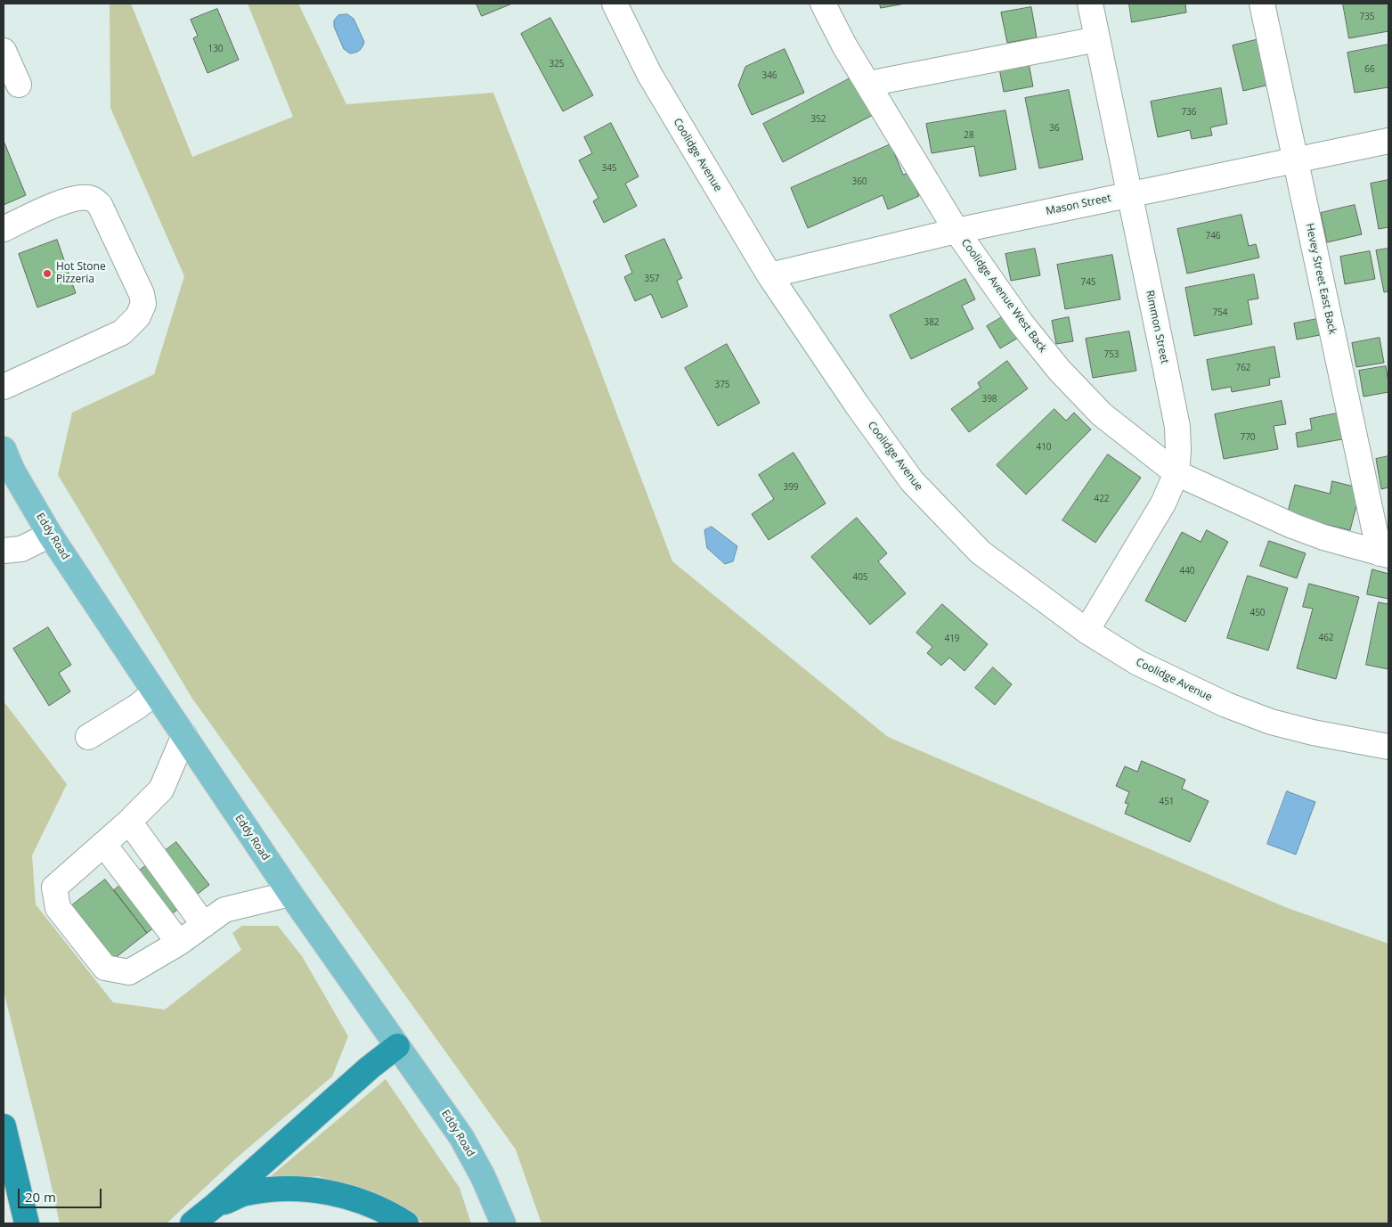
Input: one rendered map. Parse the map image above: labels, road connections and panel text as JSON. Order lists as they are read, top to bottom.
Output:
{
  "streets": {
    "main road": ["Eddy Road"],
    "street": [
      "Coolidge Avenue",
      "Mason Street",
      "Hevey Street East Back",
      "Coolidge Avenue West Back",
      "Rimmon Street"
    ]
  },
  "crossings": [
    ["Coolidge Avenue", "Mason Street"],
    ["Coolidge Avenue", "Rimmon Street"],
    ["Mason Street", "Hevey Street East Back"],
    ["Mason Street", "Coolidge Avenue West Back"],
    ["Mason Street", "Rimmon Street"],
    ["Hevey Street East Back", "Coolidge Avenue West Back"],
    ["Coolidge Avenue West Back", "Rimmon Street"]
  ],
  "places": ["Hot Stone Pizzeria"],
  "house_numbers": [
    "735",
    "130",
    "325",
    "66",
    "346",
    "736",
    "352",
    "36",
    "28",
    "345",
    "360",
    "746",
    "357",
    "745",
    "754",
    "382",
    "753",
    "762",
    "375",
    "398",
    "770",
    "410",
    "399",
    "422",
    "440",
    "405",
    "450",
    "462",
    "419",
    "451"
  ],
  "scale_bar": "20 m"
}
